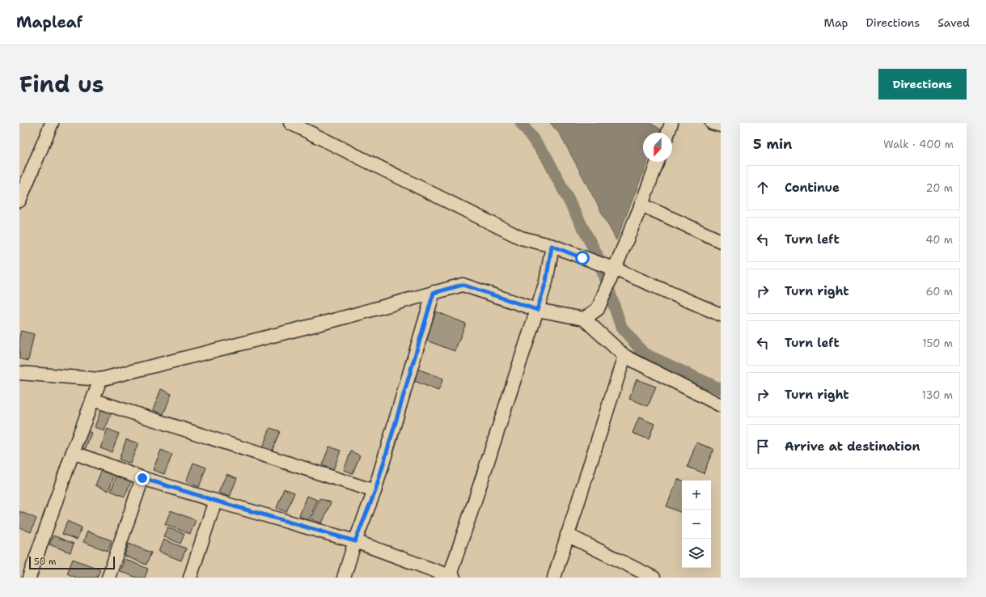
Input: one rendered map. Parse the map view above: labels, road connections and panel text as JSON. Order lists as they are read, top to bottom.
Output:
{
  "scale_bar": "50 m",
  "north": "bottom",
  "page": {
    "header": "Mapleaf",
    "nav": ["Map", "Directions", "Saved"],
    "title": "Find us",
    "buttons": "Directions",
    "heading": ["5 min", "Walk · 400 m"],
    "list": [
      ["Continue", "20 m"],
      ["Turn left", "40 m"],
      ["Turn right", "60 m"],
      ["Turn left", "150 m"],
      ["Turn right", "130 m"],
      "Arrive at destination"
    ],
    "map_buttons": ["+", "−"],
    "scale": "50 m"
  }
}
